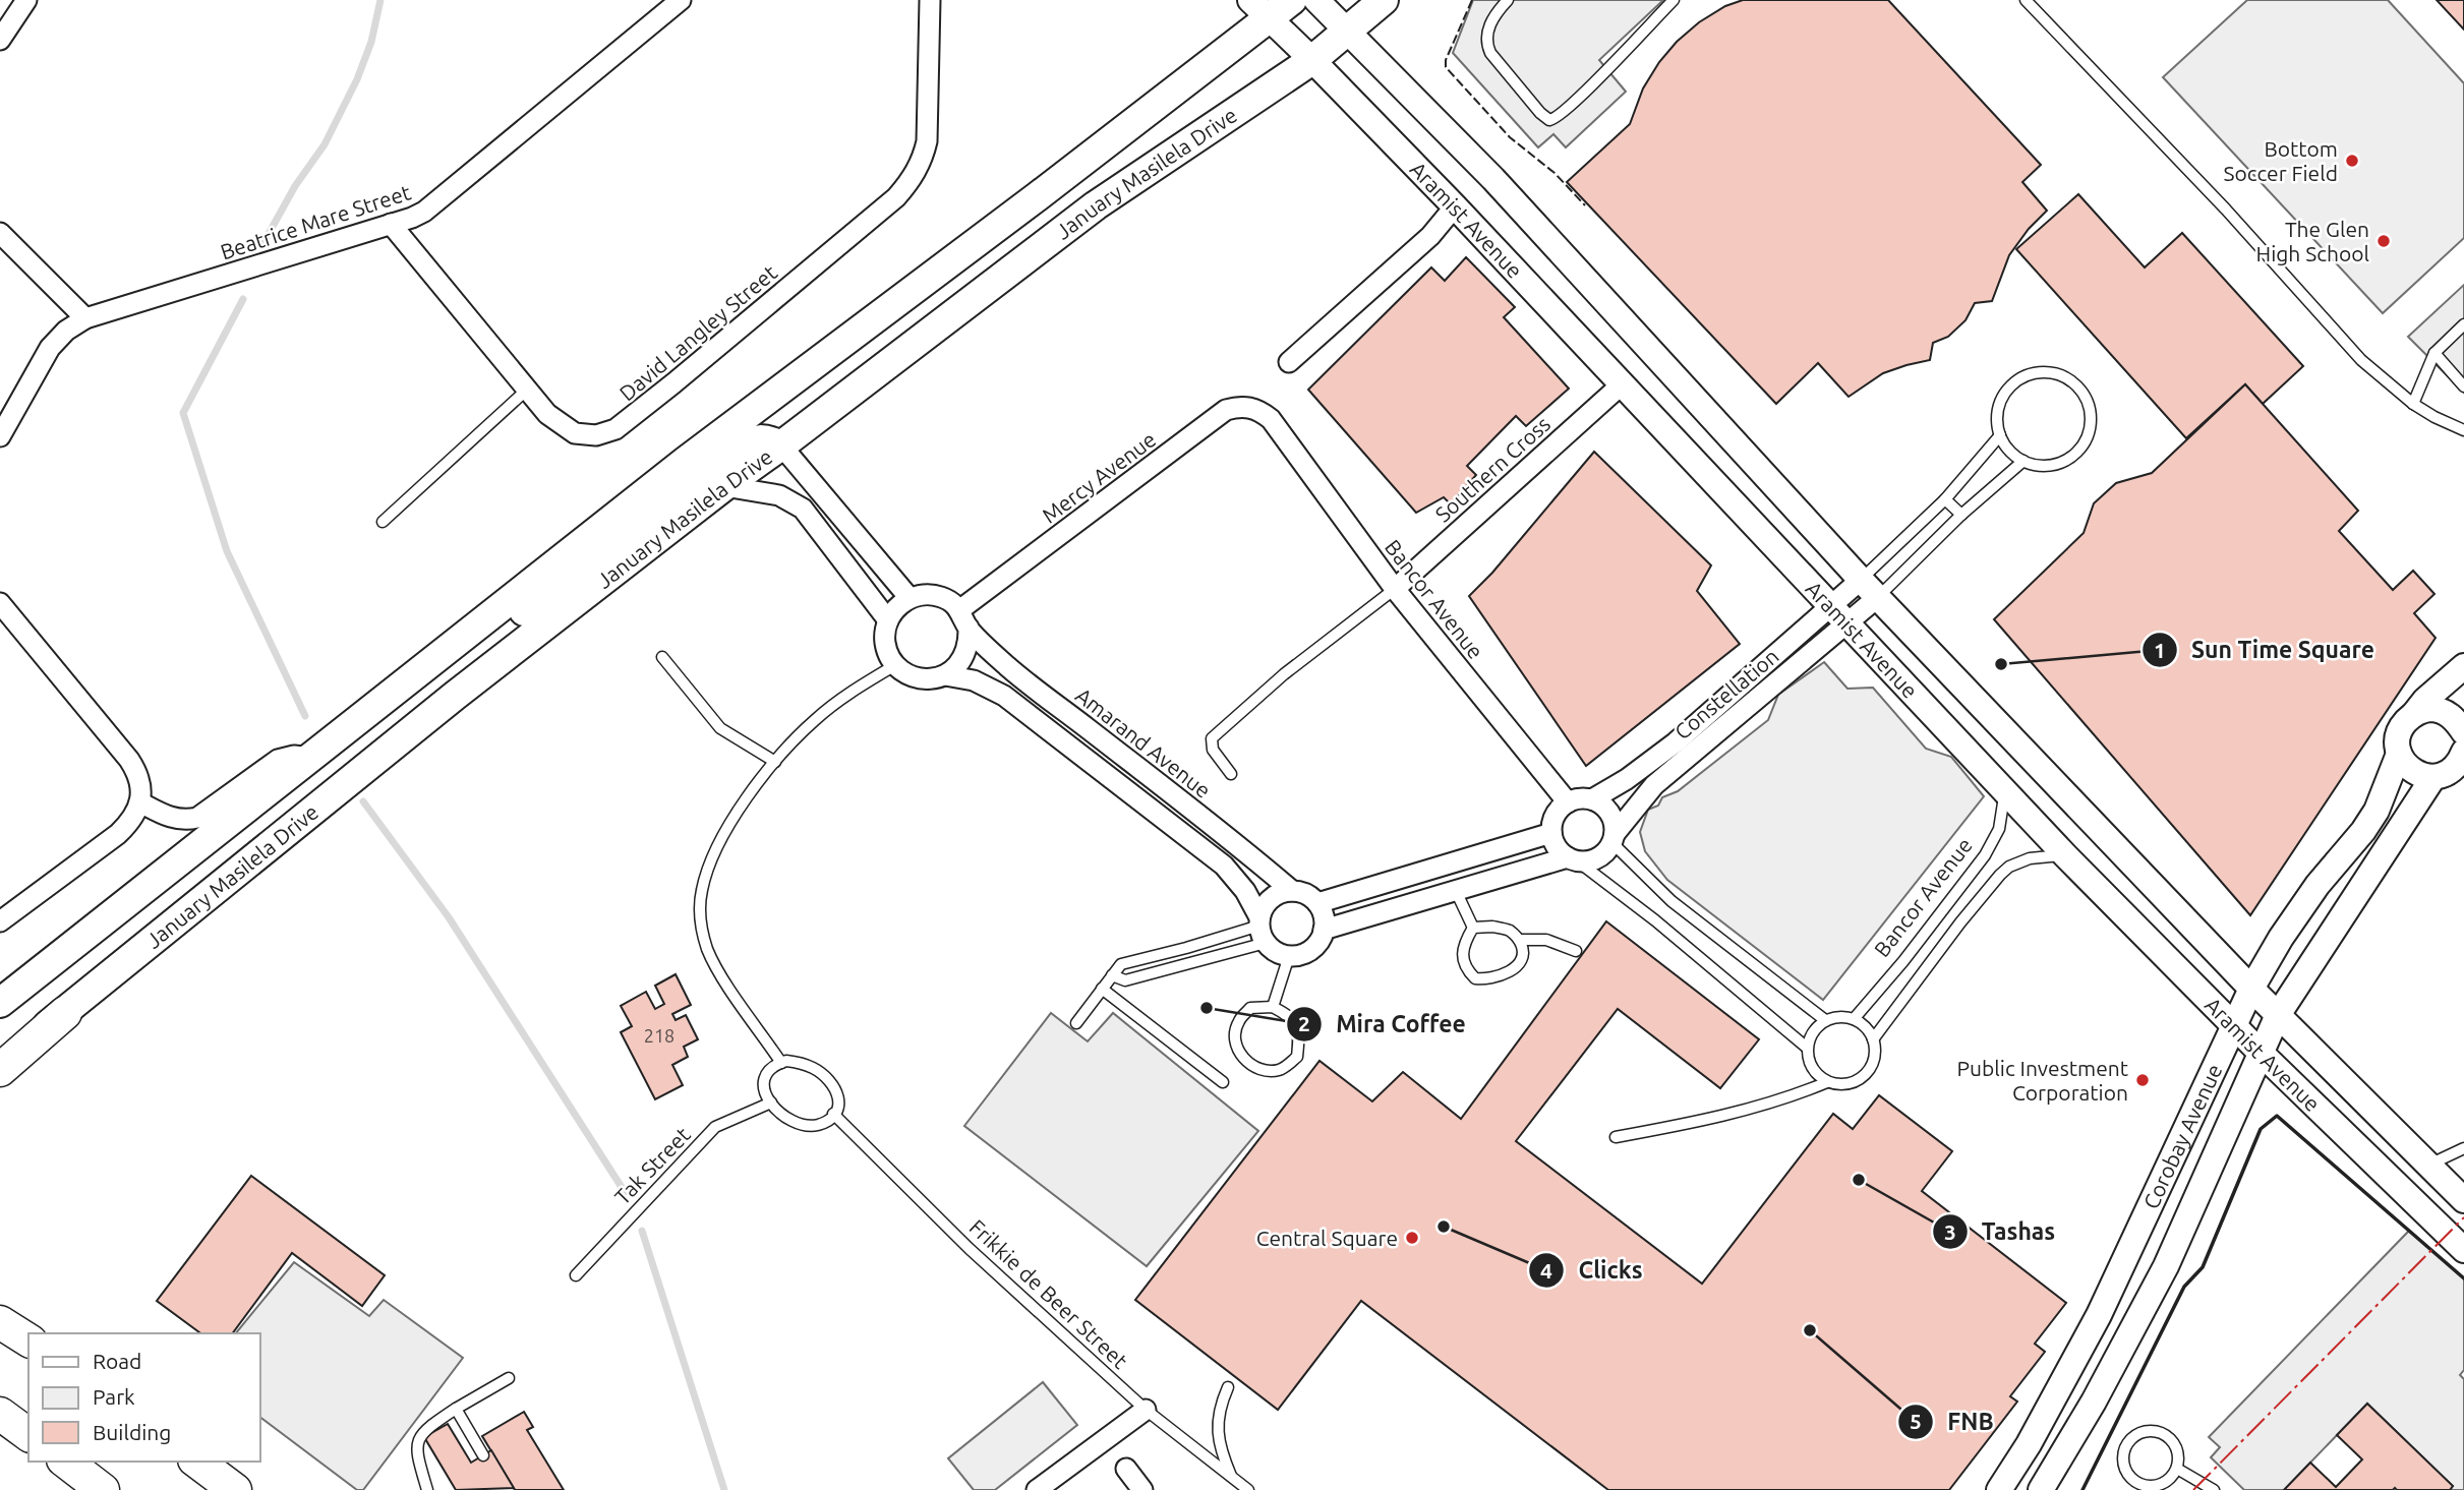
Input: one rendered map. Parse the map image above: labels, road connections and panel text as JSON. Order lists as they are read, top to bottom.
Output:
{
  "streets": {
    "main road": ["January Masilela Drive"],
    "street": [
      "Aramist Avenue",
      "Beatrice Mare Street",
      "David Langley Street",
      "Southern Cross",
      "Mercy Avenue",
      "Bancor Avenue",
      "Constellation",
      "Amarand Avenue",
      "Corobay Avenue"
    ],
    "lane": ["Tak Street", "Frikkie de Beer Street"]
  },
  "crossings": [
    ["January Masilela Drive", "Aramist Avenue"],
    ["Aramist Avenue", "Southern Cross"],
    ["Aramist Avenue", "Bancor Avenue"],
    ["Aramist Avenue", "Constellation"],
    ["Aramist Avenue", "Corobay Avenue"],
    ["Beatrice Mare Street", "David Langley Street"],
    ["Southern Cross", "Bancor Avenue"],
    ["Mercy Avenue", "Bancor Avenue"],
    ["Mercy Avenue", "Amarand Avenue"],
    ["Bancor Avenue", "Constellation"],
    ["Tak Street", "Frikkie de Beer Street"]
  ],
  "places": [
    "Bottom Soccer Field",
    "The Glen High School",
    "Sun Time Square",
    "Mira Coffee",
    "Public Investment Corporation",
    "Tashas",
    "Clicks",
    "Central Square",
    "FNB"
  ],
  "house_numbers": ["218"],
  "legend": ["Road", "Park", "Building"]
}
